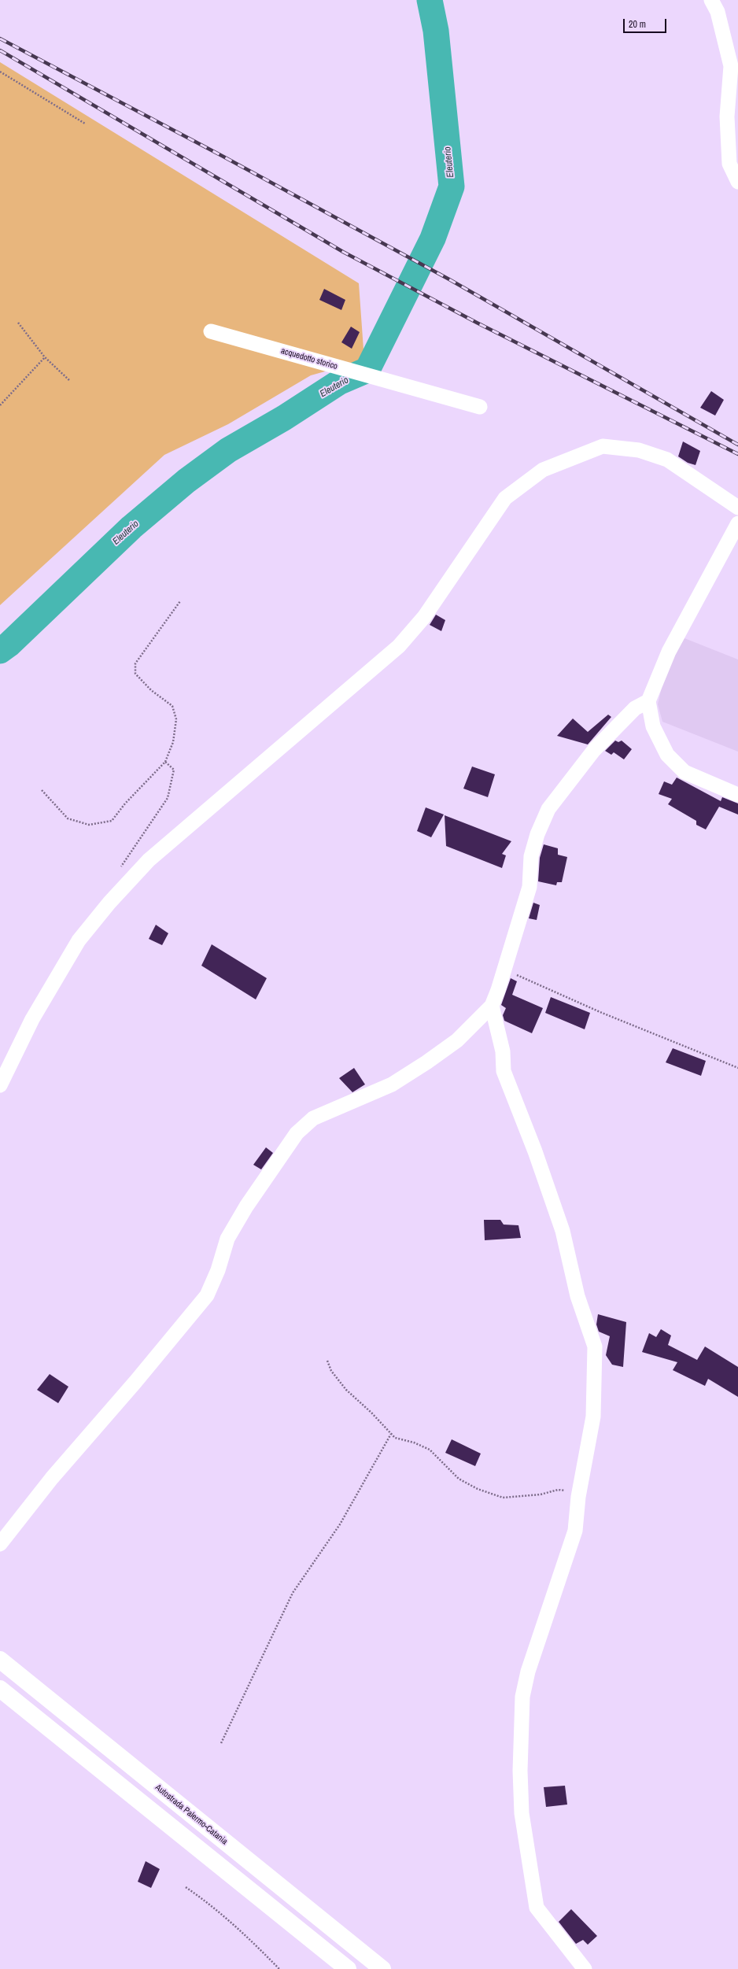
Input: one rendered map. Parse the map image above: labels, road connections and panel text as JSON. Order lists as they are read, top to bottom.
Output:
{
  "streets": {
    "highway": ["Autostrada Palermo-Catania"],
    "street": ["acquedotto storico"]
  },
  "water": ["Eleuterio"],
  "scale_bar": "20 m"
}
